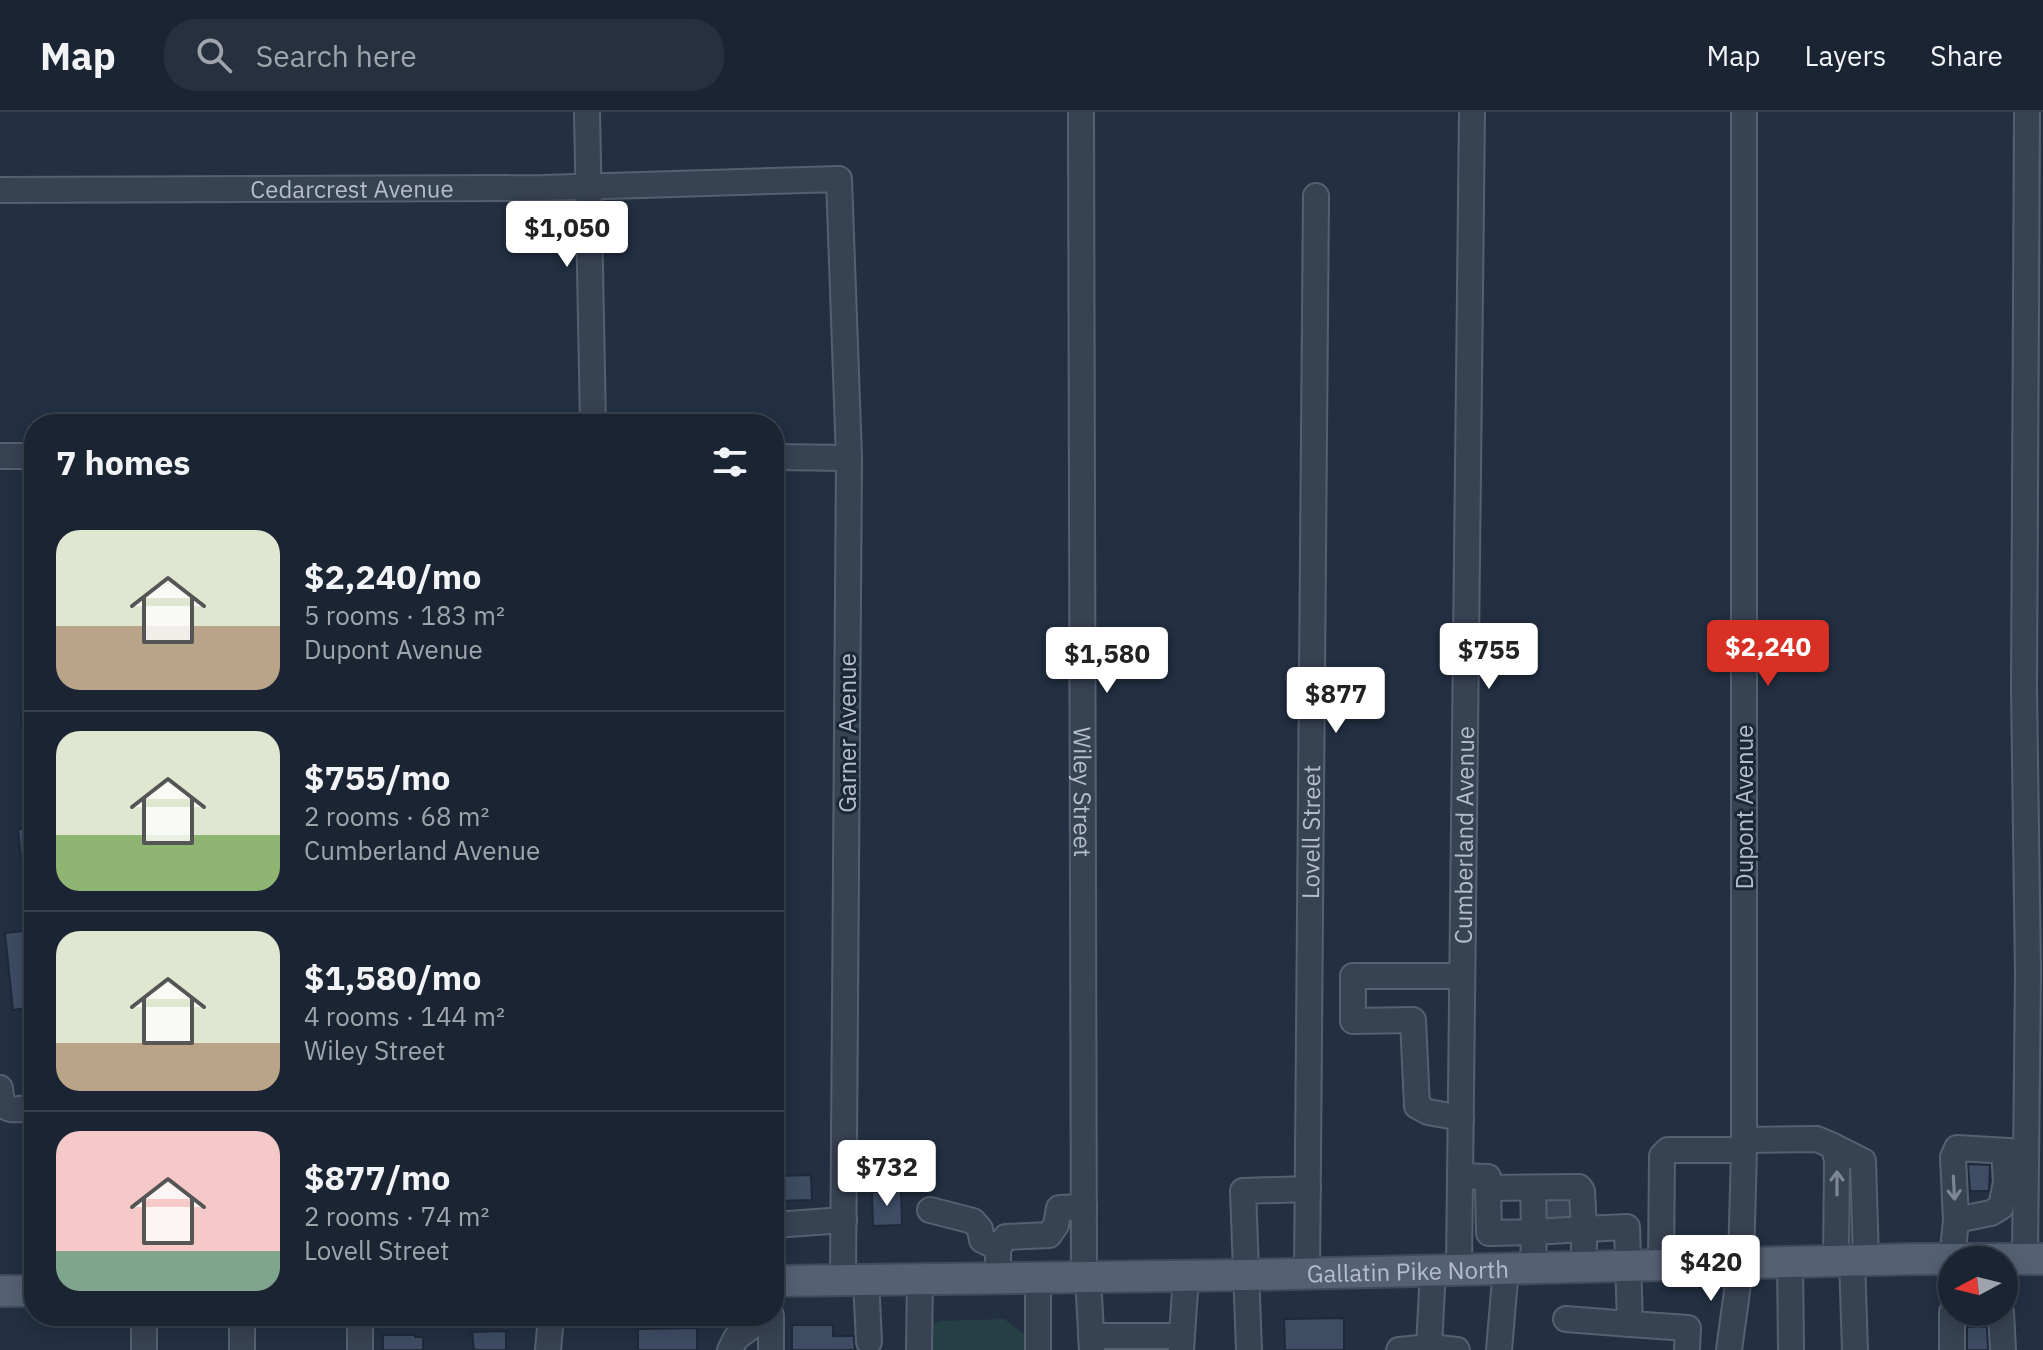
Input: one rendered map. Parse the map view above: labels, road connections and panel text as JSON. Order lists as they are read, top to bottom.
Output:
{
  "streets": {
    "main road": ["Gallatin Pike North"],
    "street": [
      "Cedarcrest Avenue",
      "Garner Avenue",
      "Wiley Street",
      "Dupont Avenue",
      "Lovell Street",
      "Cumberland Avenue"
    ]
  },
  "crossings": [
    ["Cedarcrest Avenue", "Garner Avenue"],
    ["Garner Avenue", "Gallatin Pike North"],
    ["Wiley Street", "Gallatin Pike North"],
    ["Dupont Avenue", "Gallatin Pike North"],
    ["Lovell Street", "Gallatin Pike North"],
    ["Cumberland Avenue", "Gallatin Pike North"]
  ],
  "north": "left",
  "page": {
    "header": "Map",
    "search": "Search here",
    "nav": ["Map", "Layers", "Share"],
    "price": [
      "$1,050",
      "$2,240",
      "$755",
      "$1,580",
      "$877",
      "$732",
      "$420"
    ],
    "heading": "7 homes",
    "list": [
      {
        "name": "$2,240/mo",
        "note": "5 rooms · 183 m² · Dupont Avenue"
      },
      {
        "name": "$755/mo",
        "note": "2 rooms · 68 m² · Cumberland Avenue"
      },
      {
        "name": "$1,580/mo",
        "note": "4 rooms · 144 m² · Wiley Street"
      },
      {
        "name": "$877/mo",
        "note": "2 rooms · 74 m² · Lovell Street"
      }
    ]
  }
}
